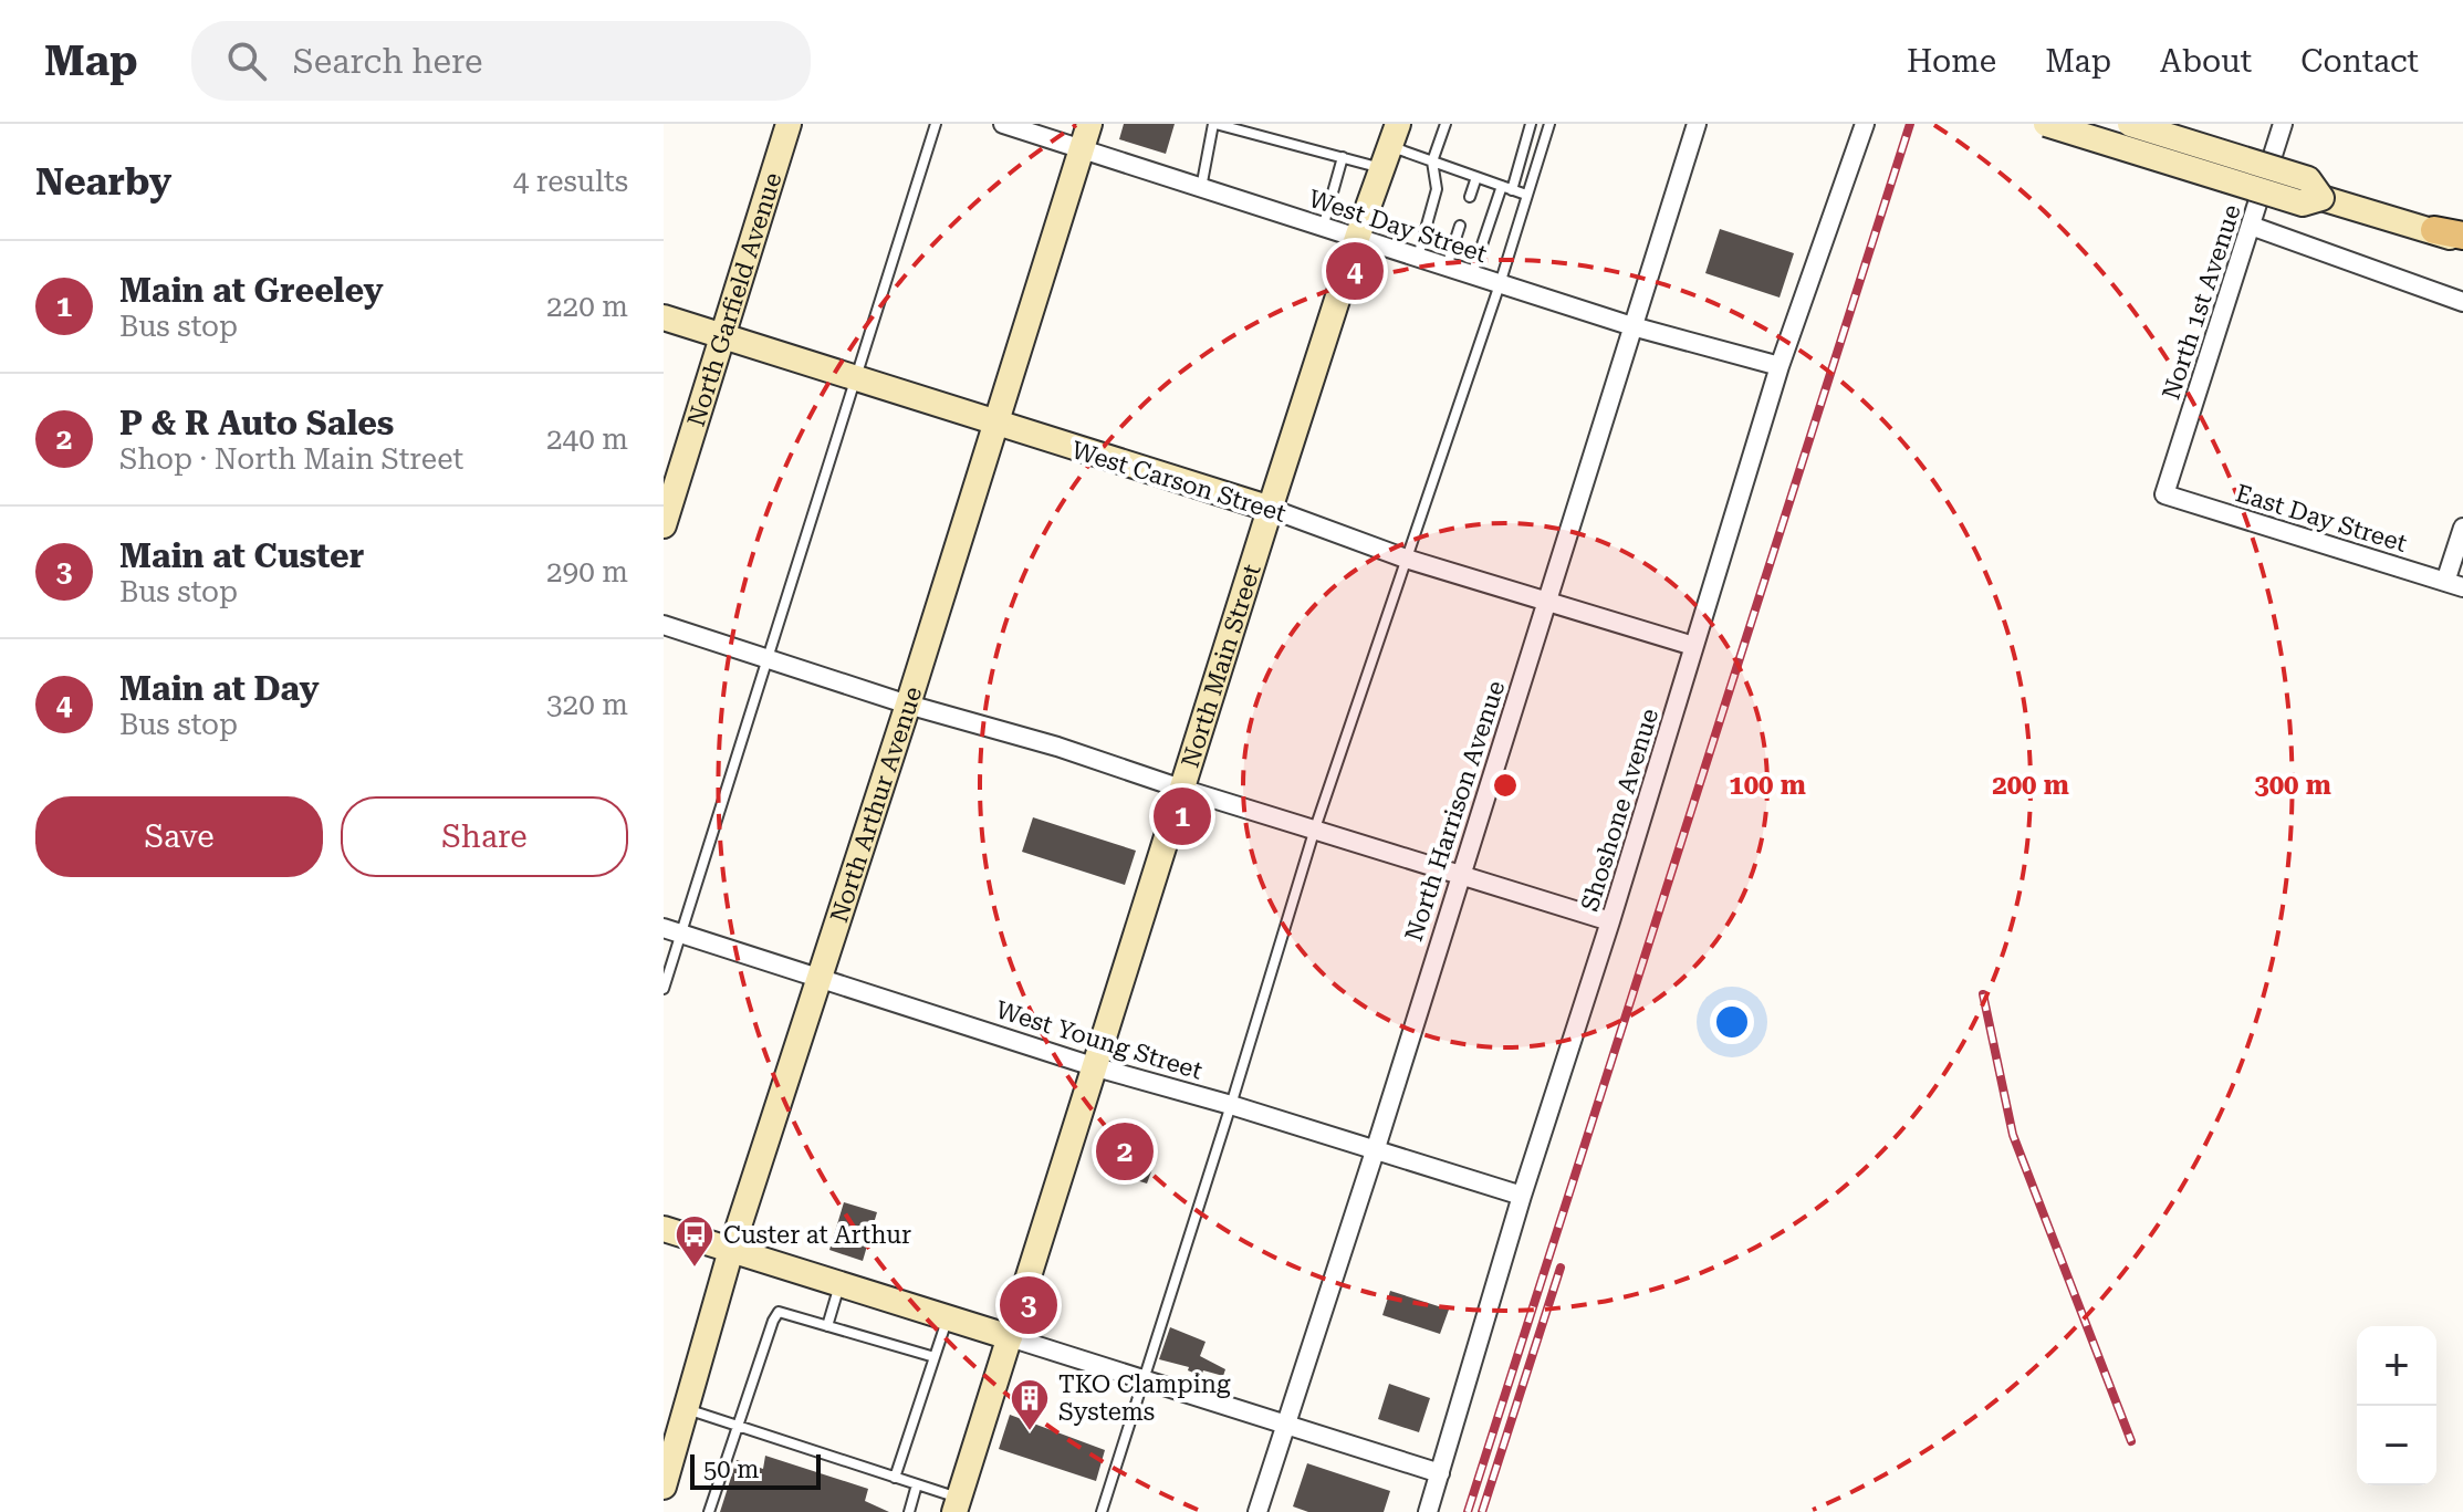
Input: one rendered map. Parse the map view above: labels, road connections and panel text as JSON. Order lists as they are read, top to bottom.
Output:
{
  "streets": {
    "main road": [
      "North Garfield Avenue",
      "West Carson Street",
      "North Main Street",
      "North Arthur Avenue"
    ],
    "street": [
      "West Day Street",
      "North 1st Avenue",
      "East Day Street",
      "Shoshone Avenue",
      "North Harrison Avenue",
      "West Young Street"
    ]
  },
  "crossings": [
    ["West Day Street", "North Main Street"],
    ["West Day Street", "North Arthur Avenue"],
    ["West Day Street", "Shoshone Avenue"],
    ["West Day Street", "North Harrison Avenue"],
    ["North Garfield Avenue", "West Carson Street"],
    ["North 1st Avenue", "East Day Street"],
    ["West Carson Street", "North Main Street"],
    ["West Carson Street", "North Arthur Avenue"],
    ["West Carson Street", "Shoshone Avenue"],
    ["West Carson Street", "North Harrison Avenue"],
    ["North Main Street", "West Young Street"],
    ["North Arthur Avenue", "West Young Street"],
    ["Shoshone Avenue", "West Young Street"],
    ["North Harrison Avenue", "West Young Street"]
  ],
  "places": {
    "bus stop": ["Custer at Arthur"],
    "building": ["TKO Clamping Systems"]
  },
  "scale_bar": "50 m",
  "page": {
    "header": "Map",
    "search": "Search here",
    "nav": [
      "Home",
      "Map",
      "About",
      "Contact"
    ],
    "heading": ["Nearby", "4 results"],
    "pins": [
      "4",
      "1",
      "2",
      "3"
    ],
    "list": [
      {
        "mark": "1",
        "name": "Main at Greeley",
        "note": "Bus stop",
        "value": "220 m"
      },
      {
        "mark": "2",
        "name": "P & R Auto Sales",
        "note": "Shop · North Main Street",
        "value": "240 m"
      },
      {
        "mark": "3",
        "name": "Main at Custer",
        "note": "Bus stop",
        "value": "290 m"
      },
      {
        "mark": "4",
        "name": "Main at Day",
        "note": "Bus stop",
        "value": "320 m"
      }
    ],
    "buttons": ["Save", "Share"],
    "map_buttons": ["+", "−"],
    "scale": "50 m"
  },
  "rings": ["100 m", "200 m", "300 m"]
}
